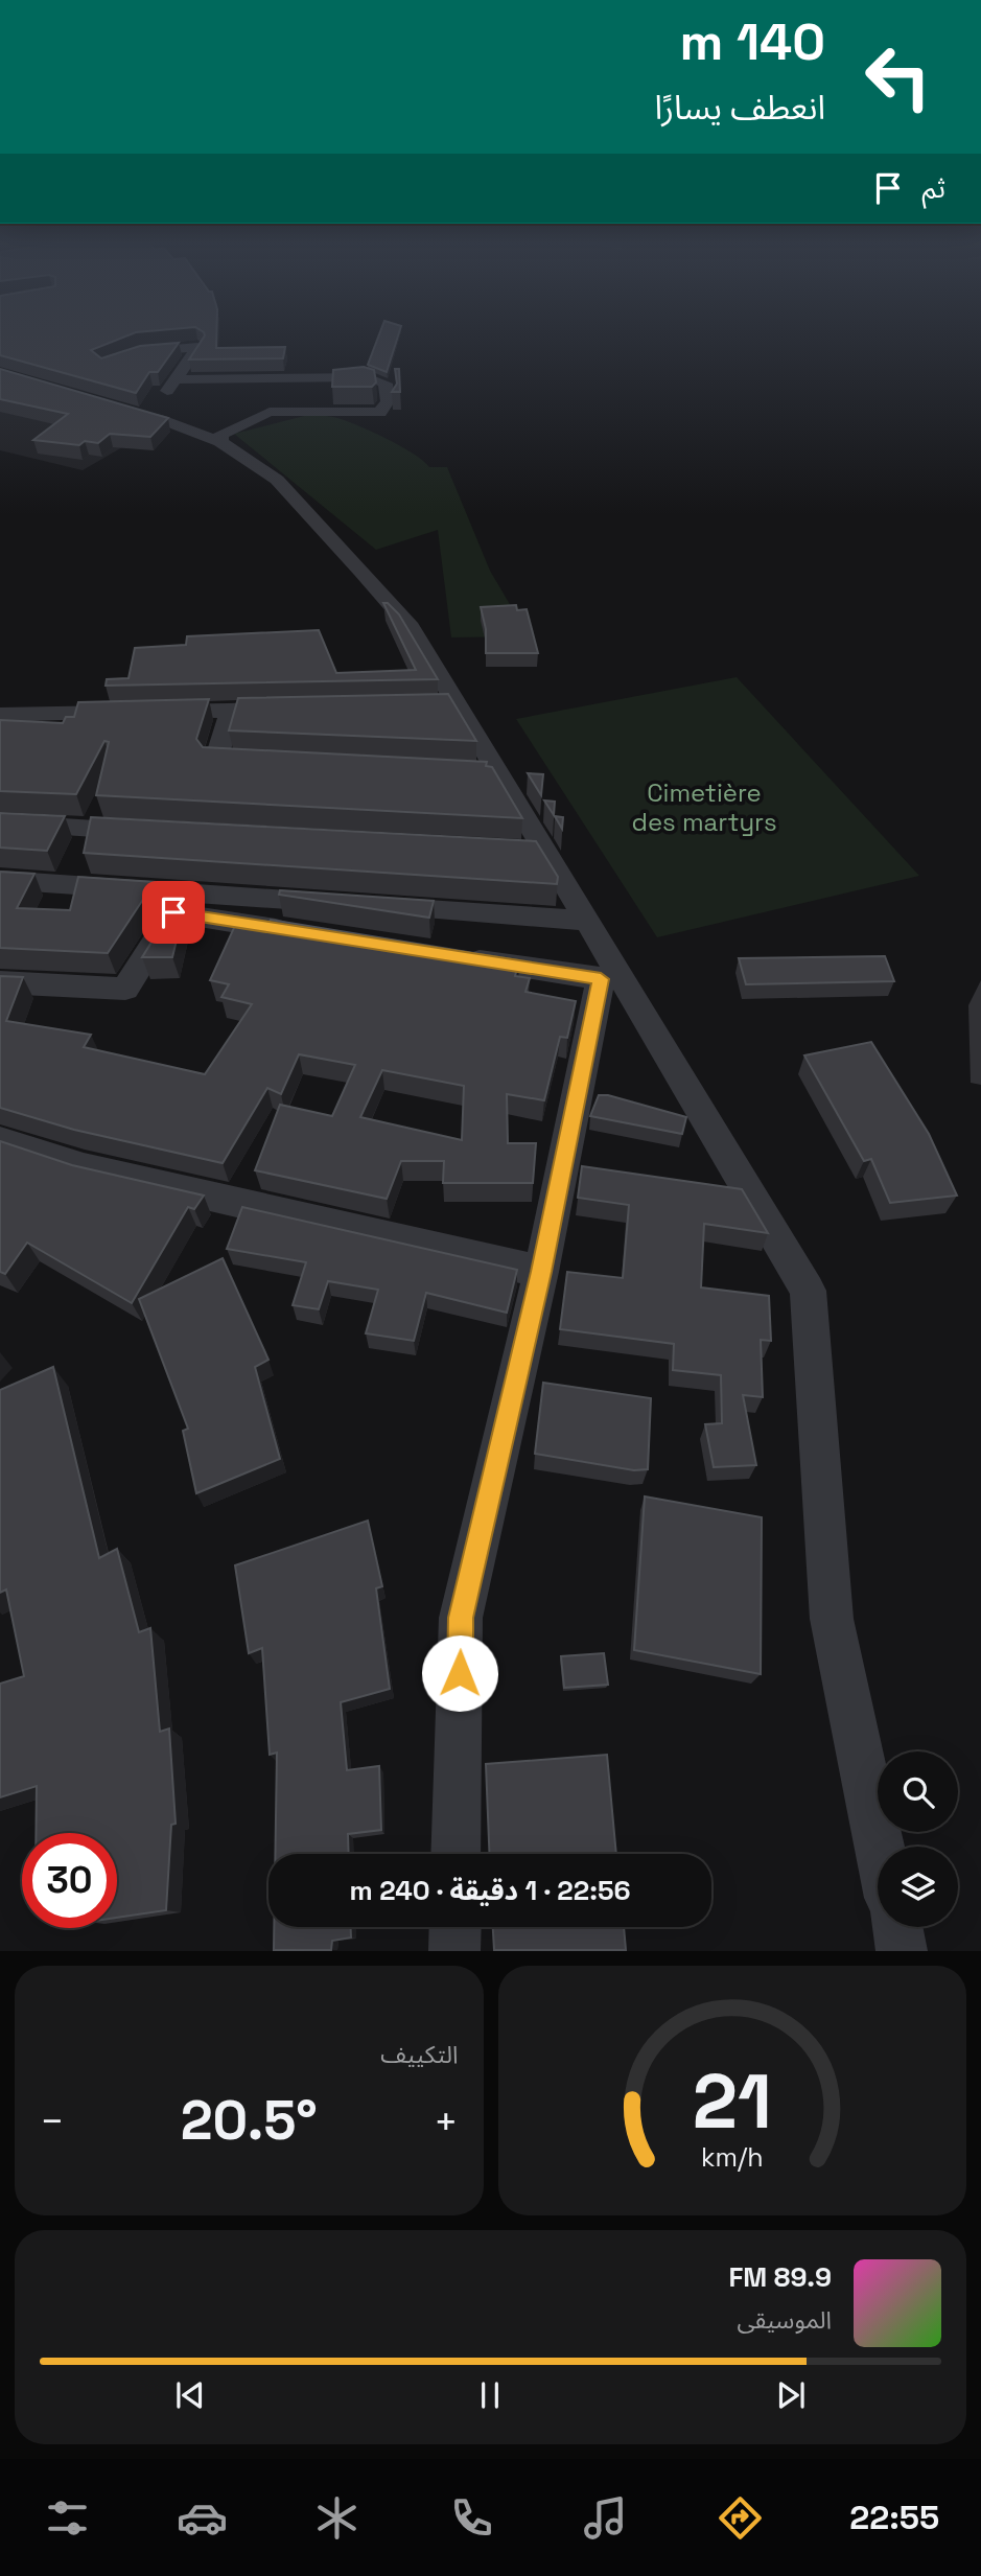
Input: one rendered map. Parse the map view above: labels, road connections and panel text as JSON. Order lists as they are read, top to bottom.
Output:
{
  "parks": ["Cimetière des martyrs"],
  "page": {
    "turn": ["140 m", "انعطف يسارًا"],
    "then": "ثم",
    "limit": "30",
    "trip": "22:56 · 1 دقيقة · 240 m",
    "tile": "التكييف",
    "heat": ["−", "20.5°", "+"],
    "song": ["89.9 FM", "الموسيقى"],
    "tabs": "22:55",
    "gauge": ["21", "km/h"]
  }
}
